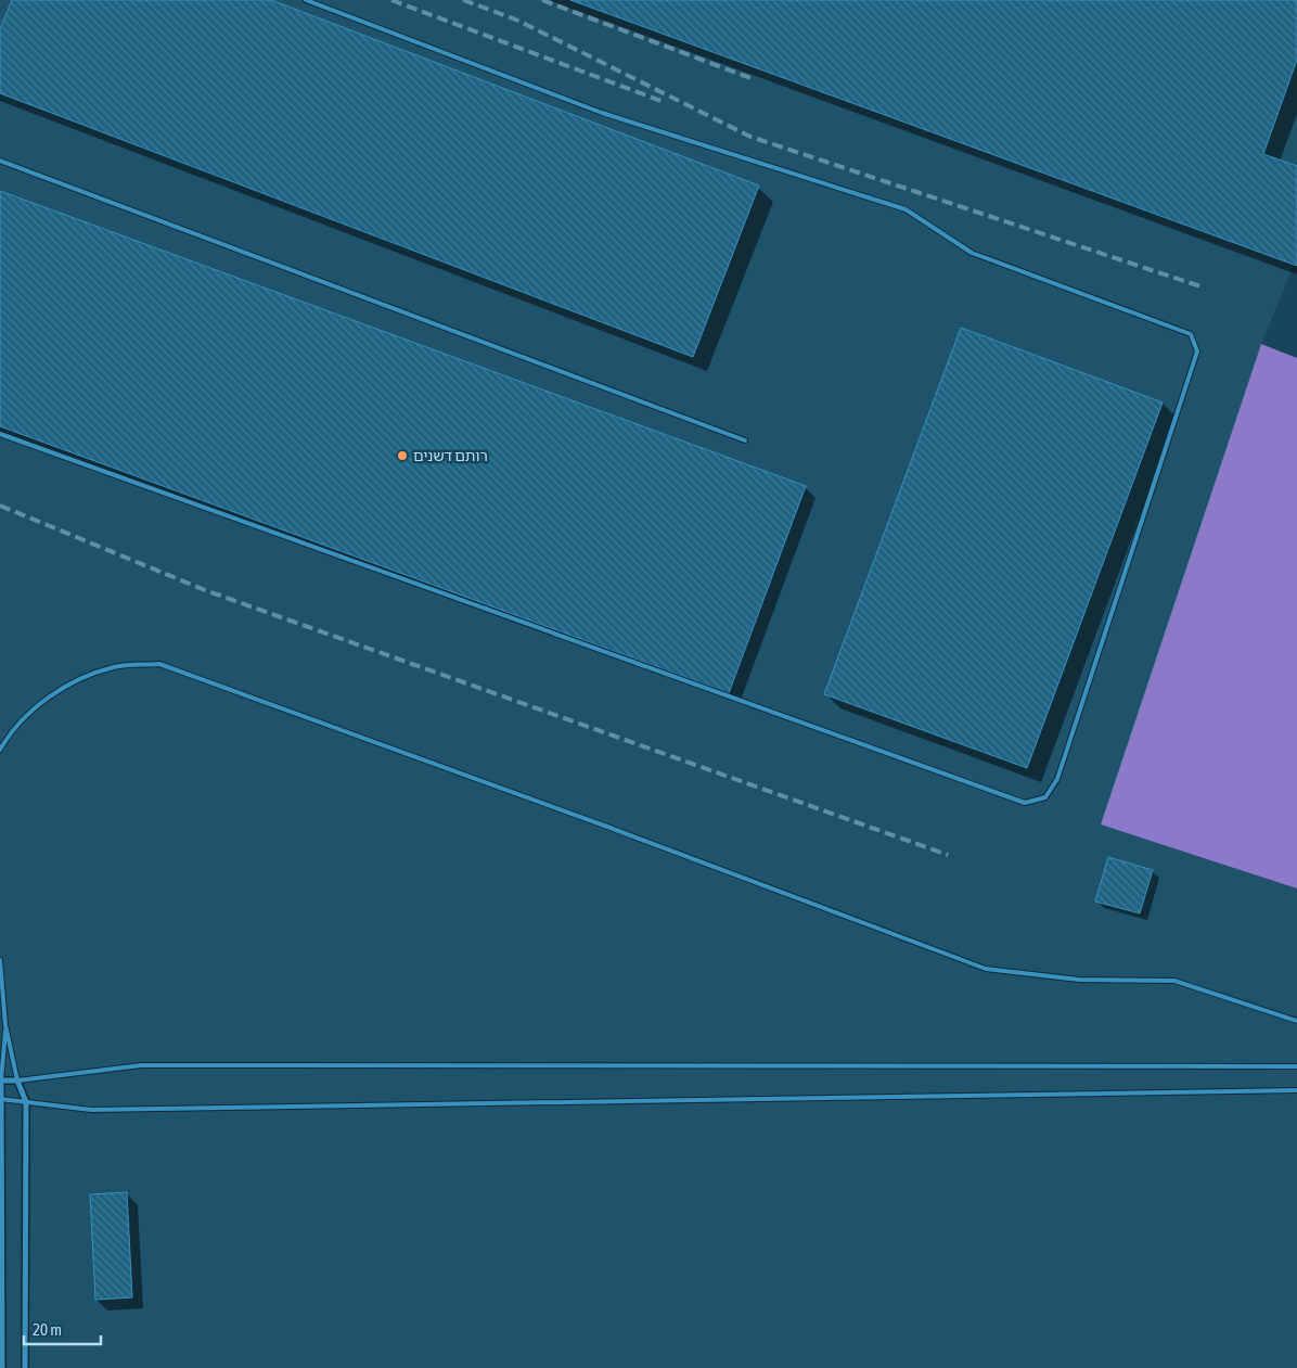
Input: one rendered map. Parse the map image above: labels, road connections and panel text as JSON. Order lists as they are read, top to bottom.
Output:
{
  "places": ["רותם דשנים"],
  "scale_bar": "20 m"
}
